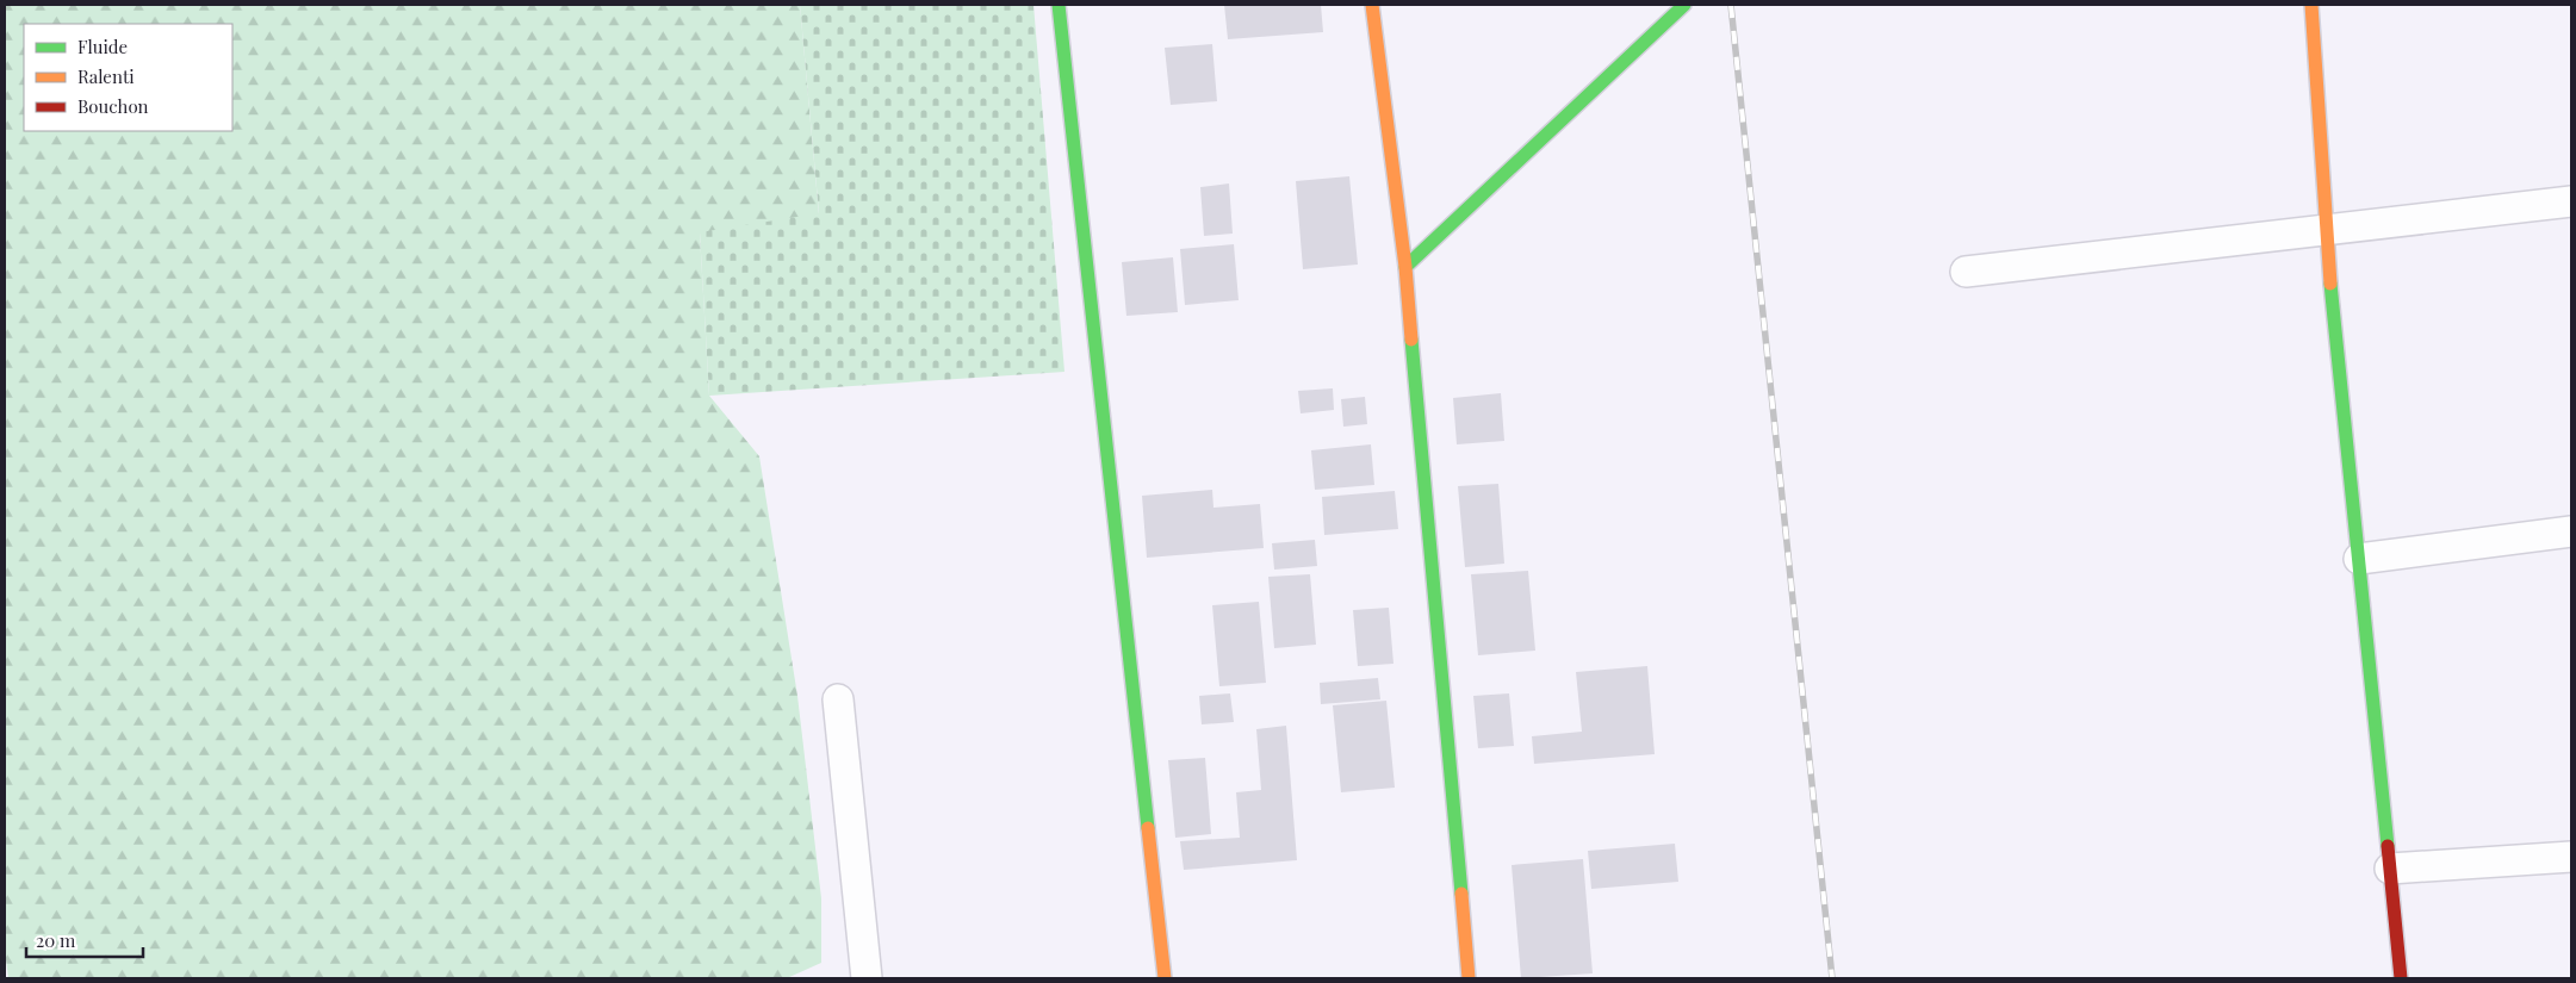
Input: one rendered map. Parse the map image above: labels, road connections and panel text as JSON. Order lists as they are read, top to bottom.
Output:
{
  "legend": ["Fluide", "Ralenti", "Bouchon"],
  "scale_bar": "20 m"
}
